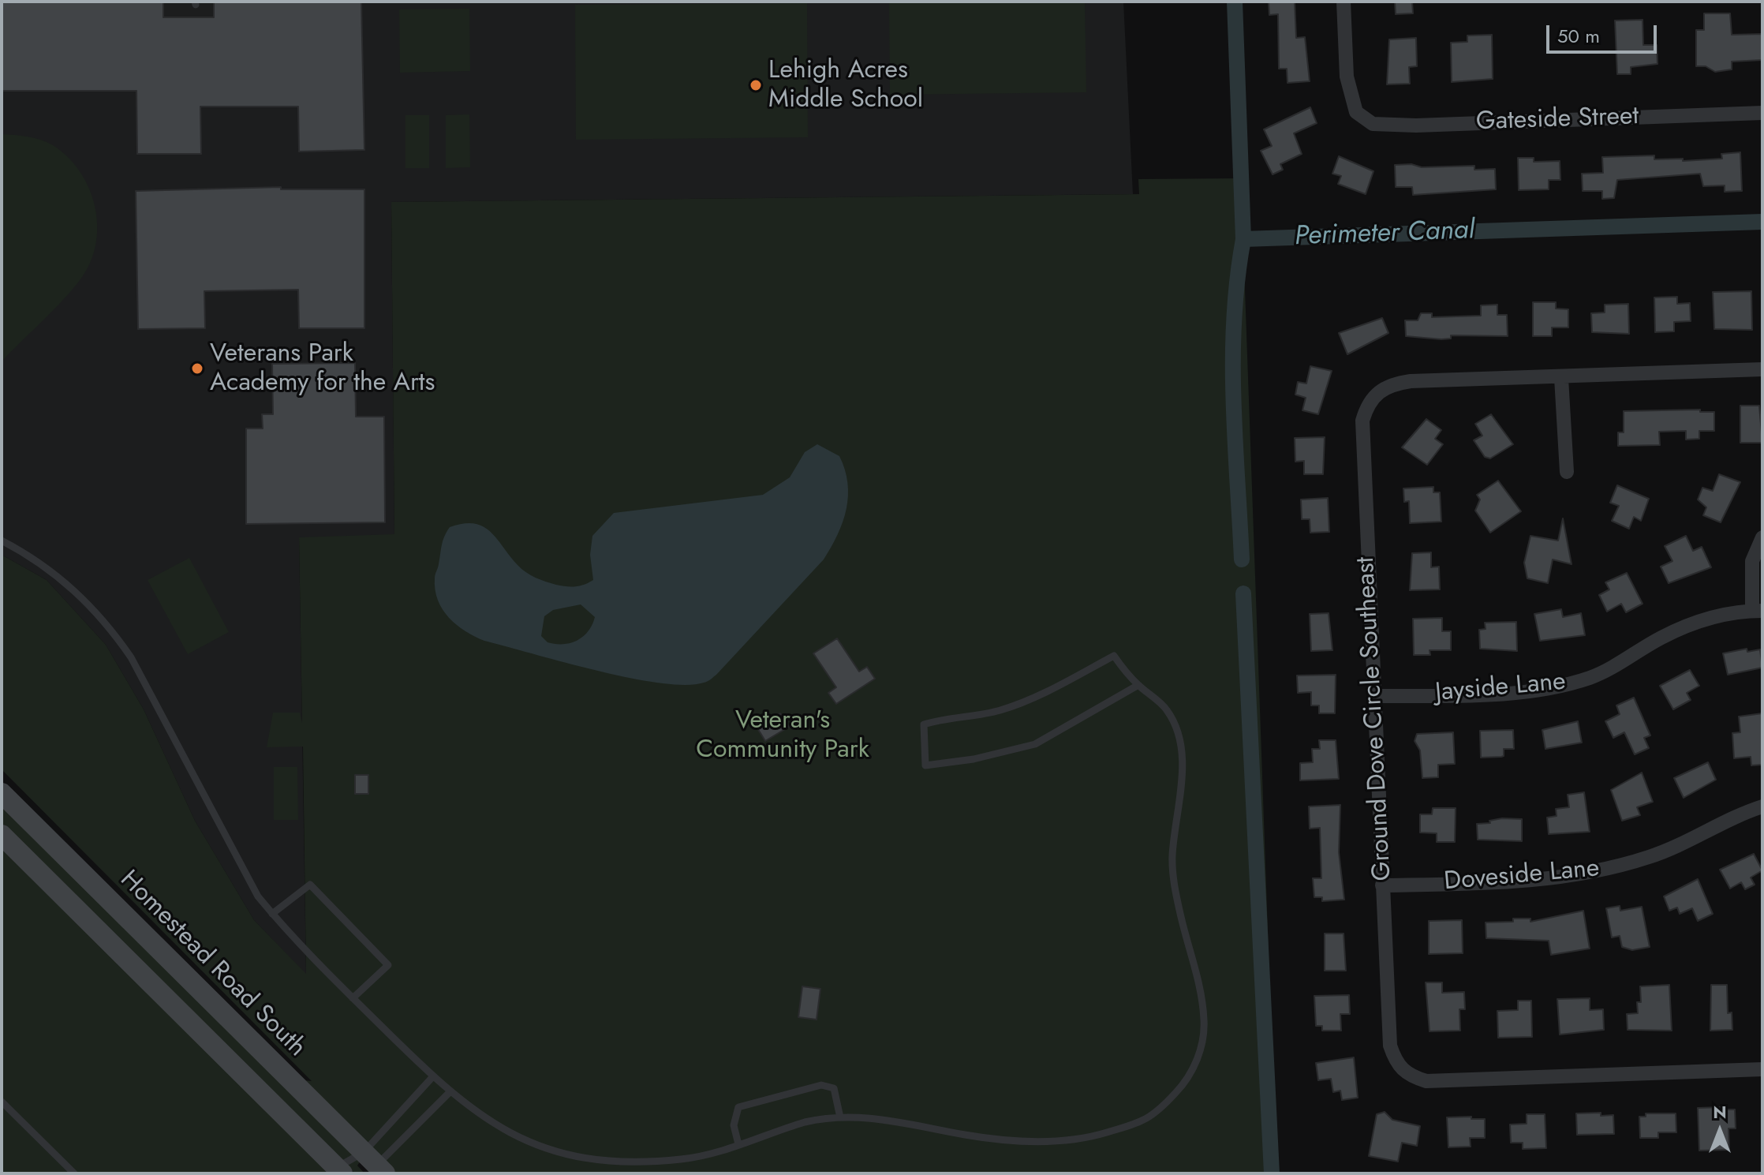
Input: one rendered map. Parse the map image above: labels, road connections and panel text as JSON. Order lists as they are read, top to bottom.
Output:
{
  "streets": {
    "main road": ["Homestead Road South"],
    "street": [
      "Gateside Street",
      "Jayside Lane",
      "Ground Dove Circle Southeast",
      "Doveside Lane"
    ]
  },
  "crossings": [
    ["Jayside Lane", "Ground Dove Circle Southeast"],
    ["Ground Dove Circle Southeast", "Doveside Lane"]
  ],
  "water": ["Perimeter Canal"],
  "parks": ["Veteran's Community Park"],
  "places": ["Lehigh Acres Middle School", "Veterans Park Academy for the Arts"],
  "scale_bar": "50 m",
  "north": "top"
}
